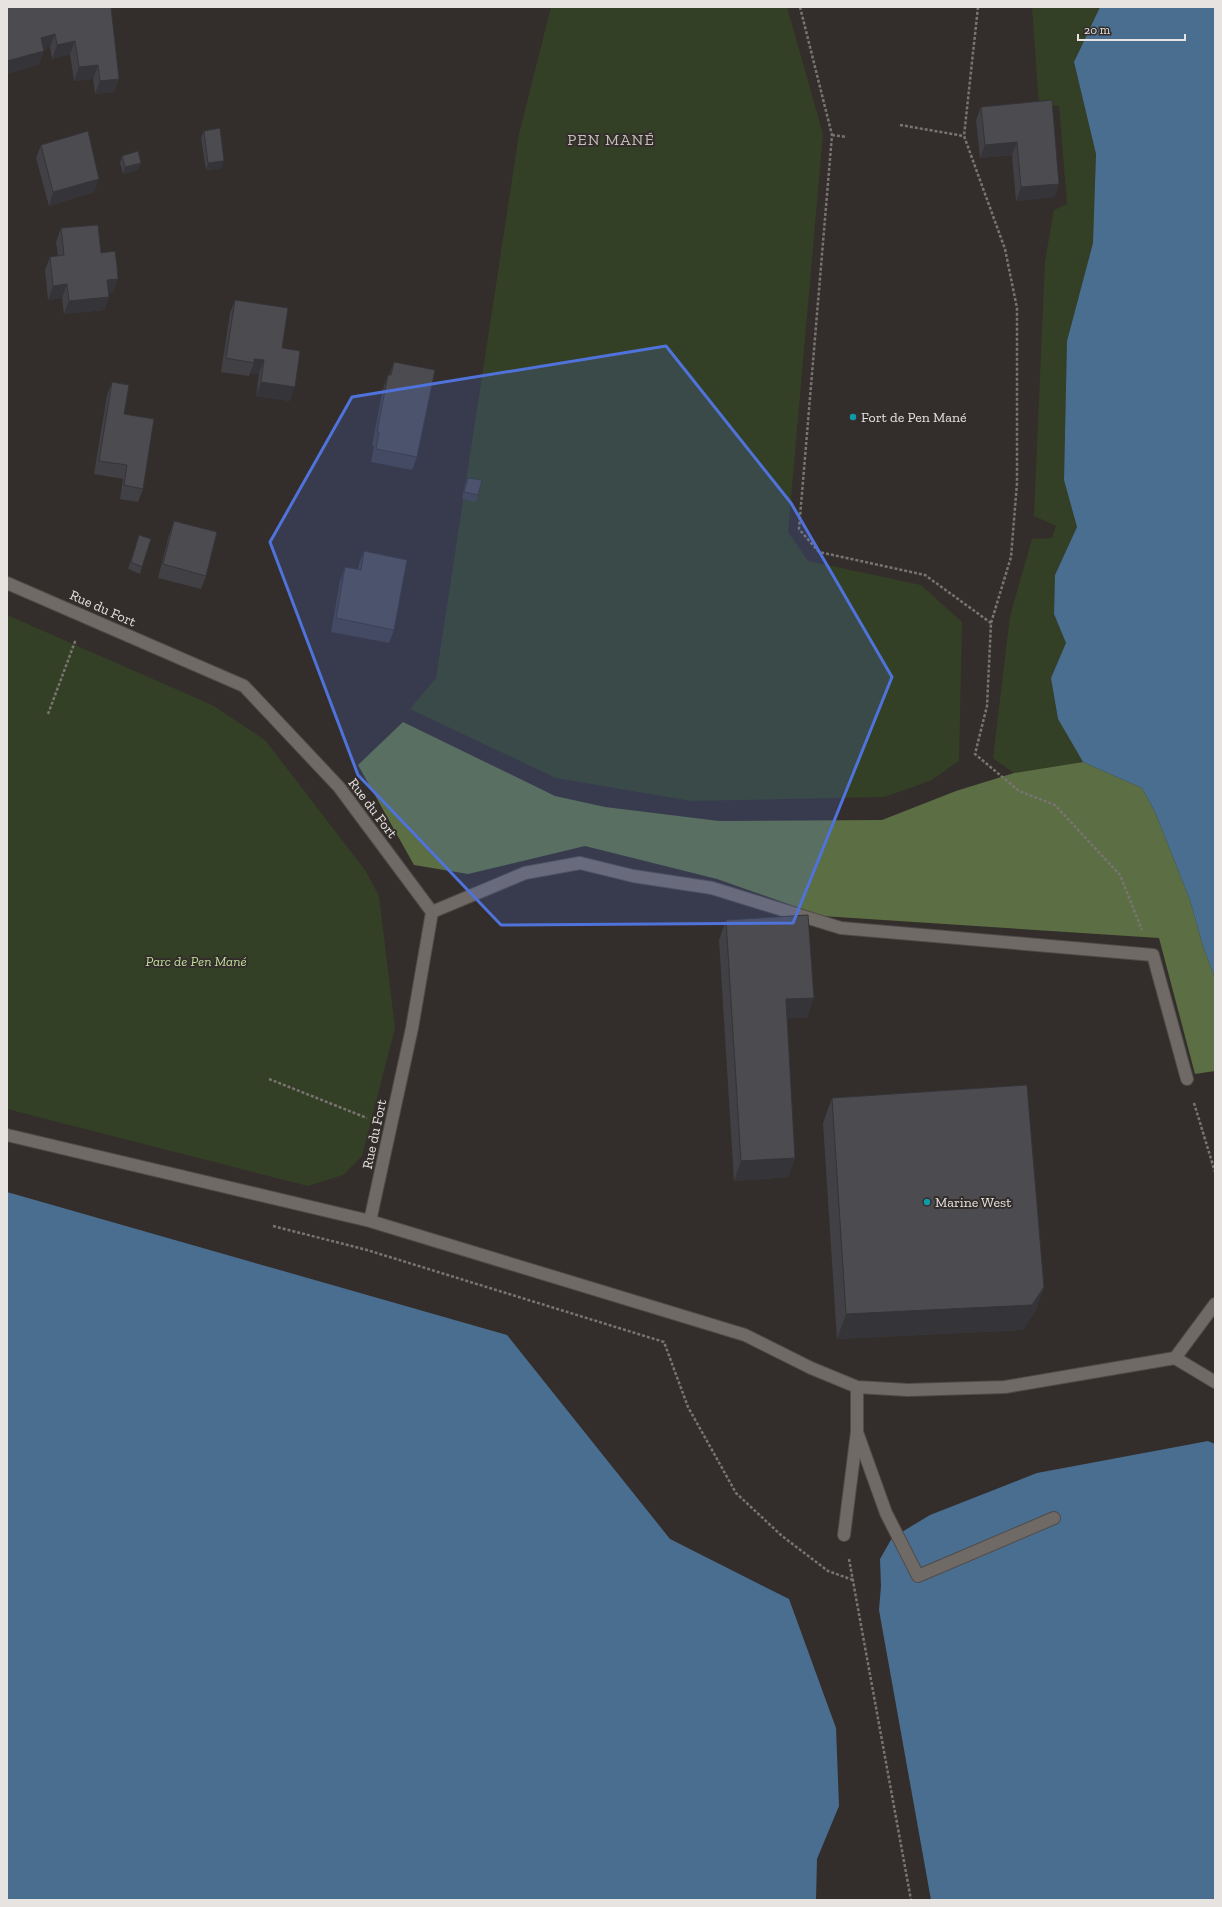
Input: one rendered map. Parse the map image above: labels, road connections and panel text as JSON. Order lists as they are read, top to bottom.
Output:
{
  "streets": {
    "street": ["Rue du Fort"]
  },
  "districts": ["PEN MANÉ"],
  "parks": ["Parc de Pen Mané"],
  "places": ["Fort de Pen Mané", "Marine West"],
  "scale_bar": "20 m"
}
